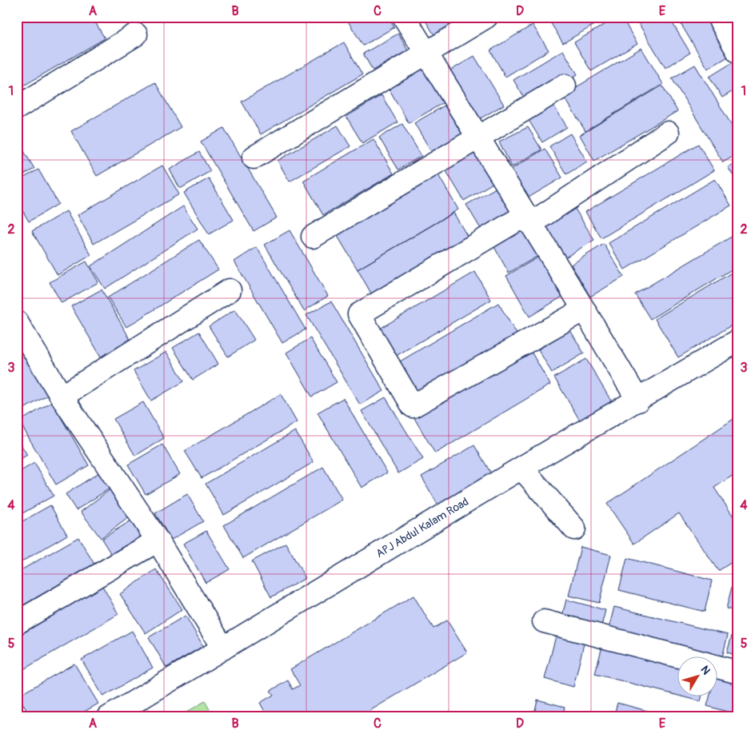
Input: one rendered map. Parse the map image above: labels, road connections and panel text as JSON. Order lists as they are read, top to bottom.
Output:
{
  "streets": {
    "street": ["APJ Abdul Kalam Road"]
  },
  "north": "top right",
  "grid": {
    "columns": [
      "A",
      "B",
      "C",
      "D",
      "E"
    ],
    "rows": [
      "1",
      "2",
      "3",
      "4",
      "5"
    ]
  }
}
